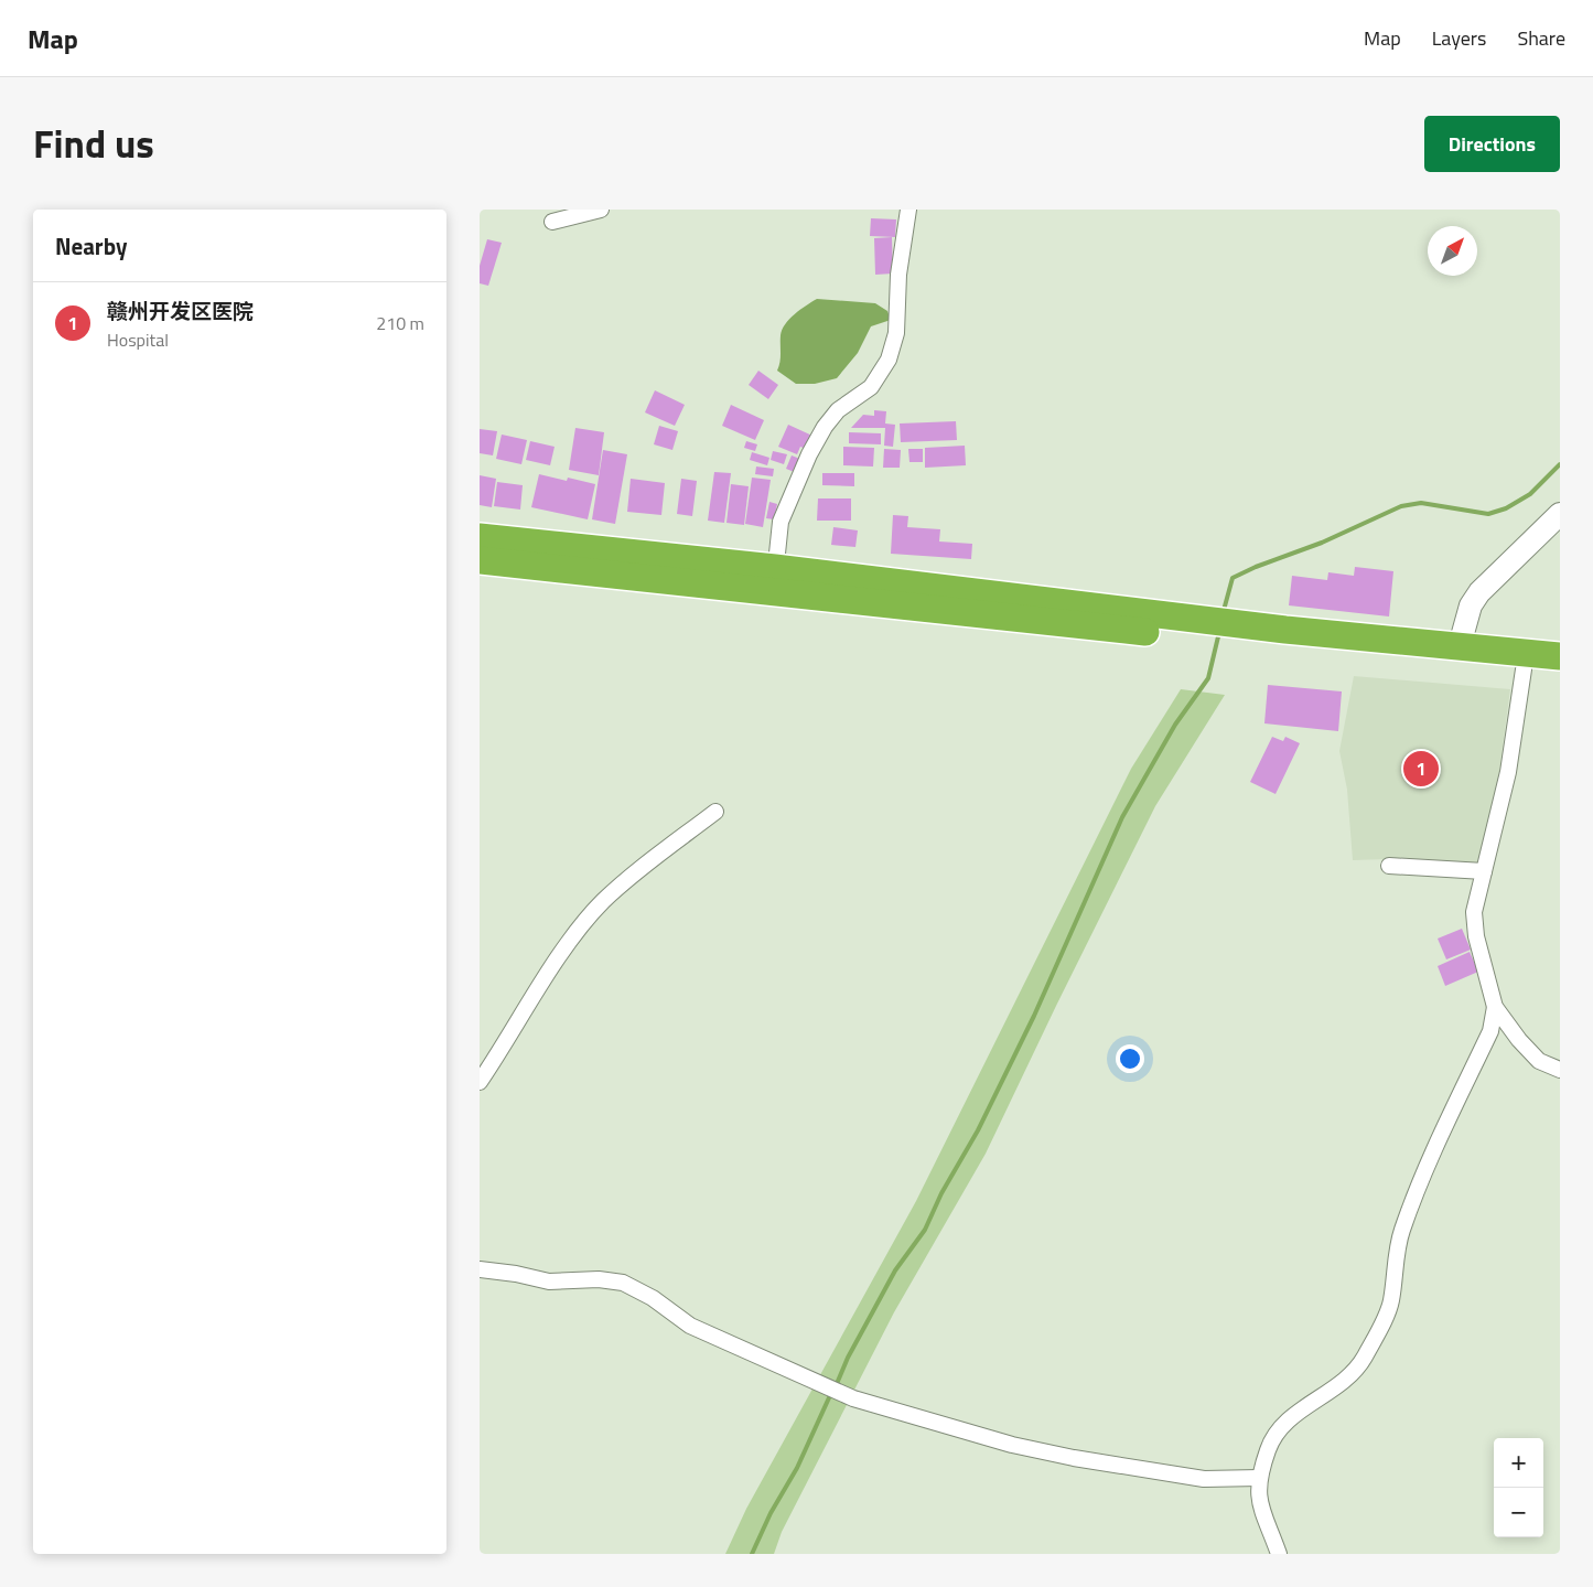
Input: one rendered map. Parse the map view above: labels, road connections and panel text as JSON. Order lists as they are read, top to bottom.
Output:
{
  "north": "top right",
  "page": {
    "header": "Map",
    "nav": ["Map", "Layers", "Share"],
    "title": "Find us",
    "buttons": "Directions",
    "heading": "Nearby",
    "list": [
      {
        "mark": "1",
        "name": "赣州开发区医院",
        "note": "Hospital",
        "value": "210 m"
      }
    ],
    "pins": "1",
    "map_buttons": ["+", "−"]
  }
}
